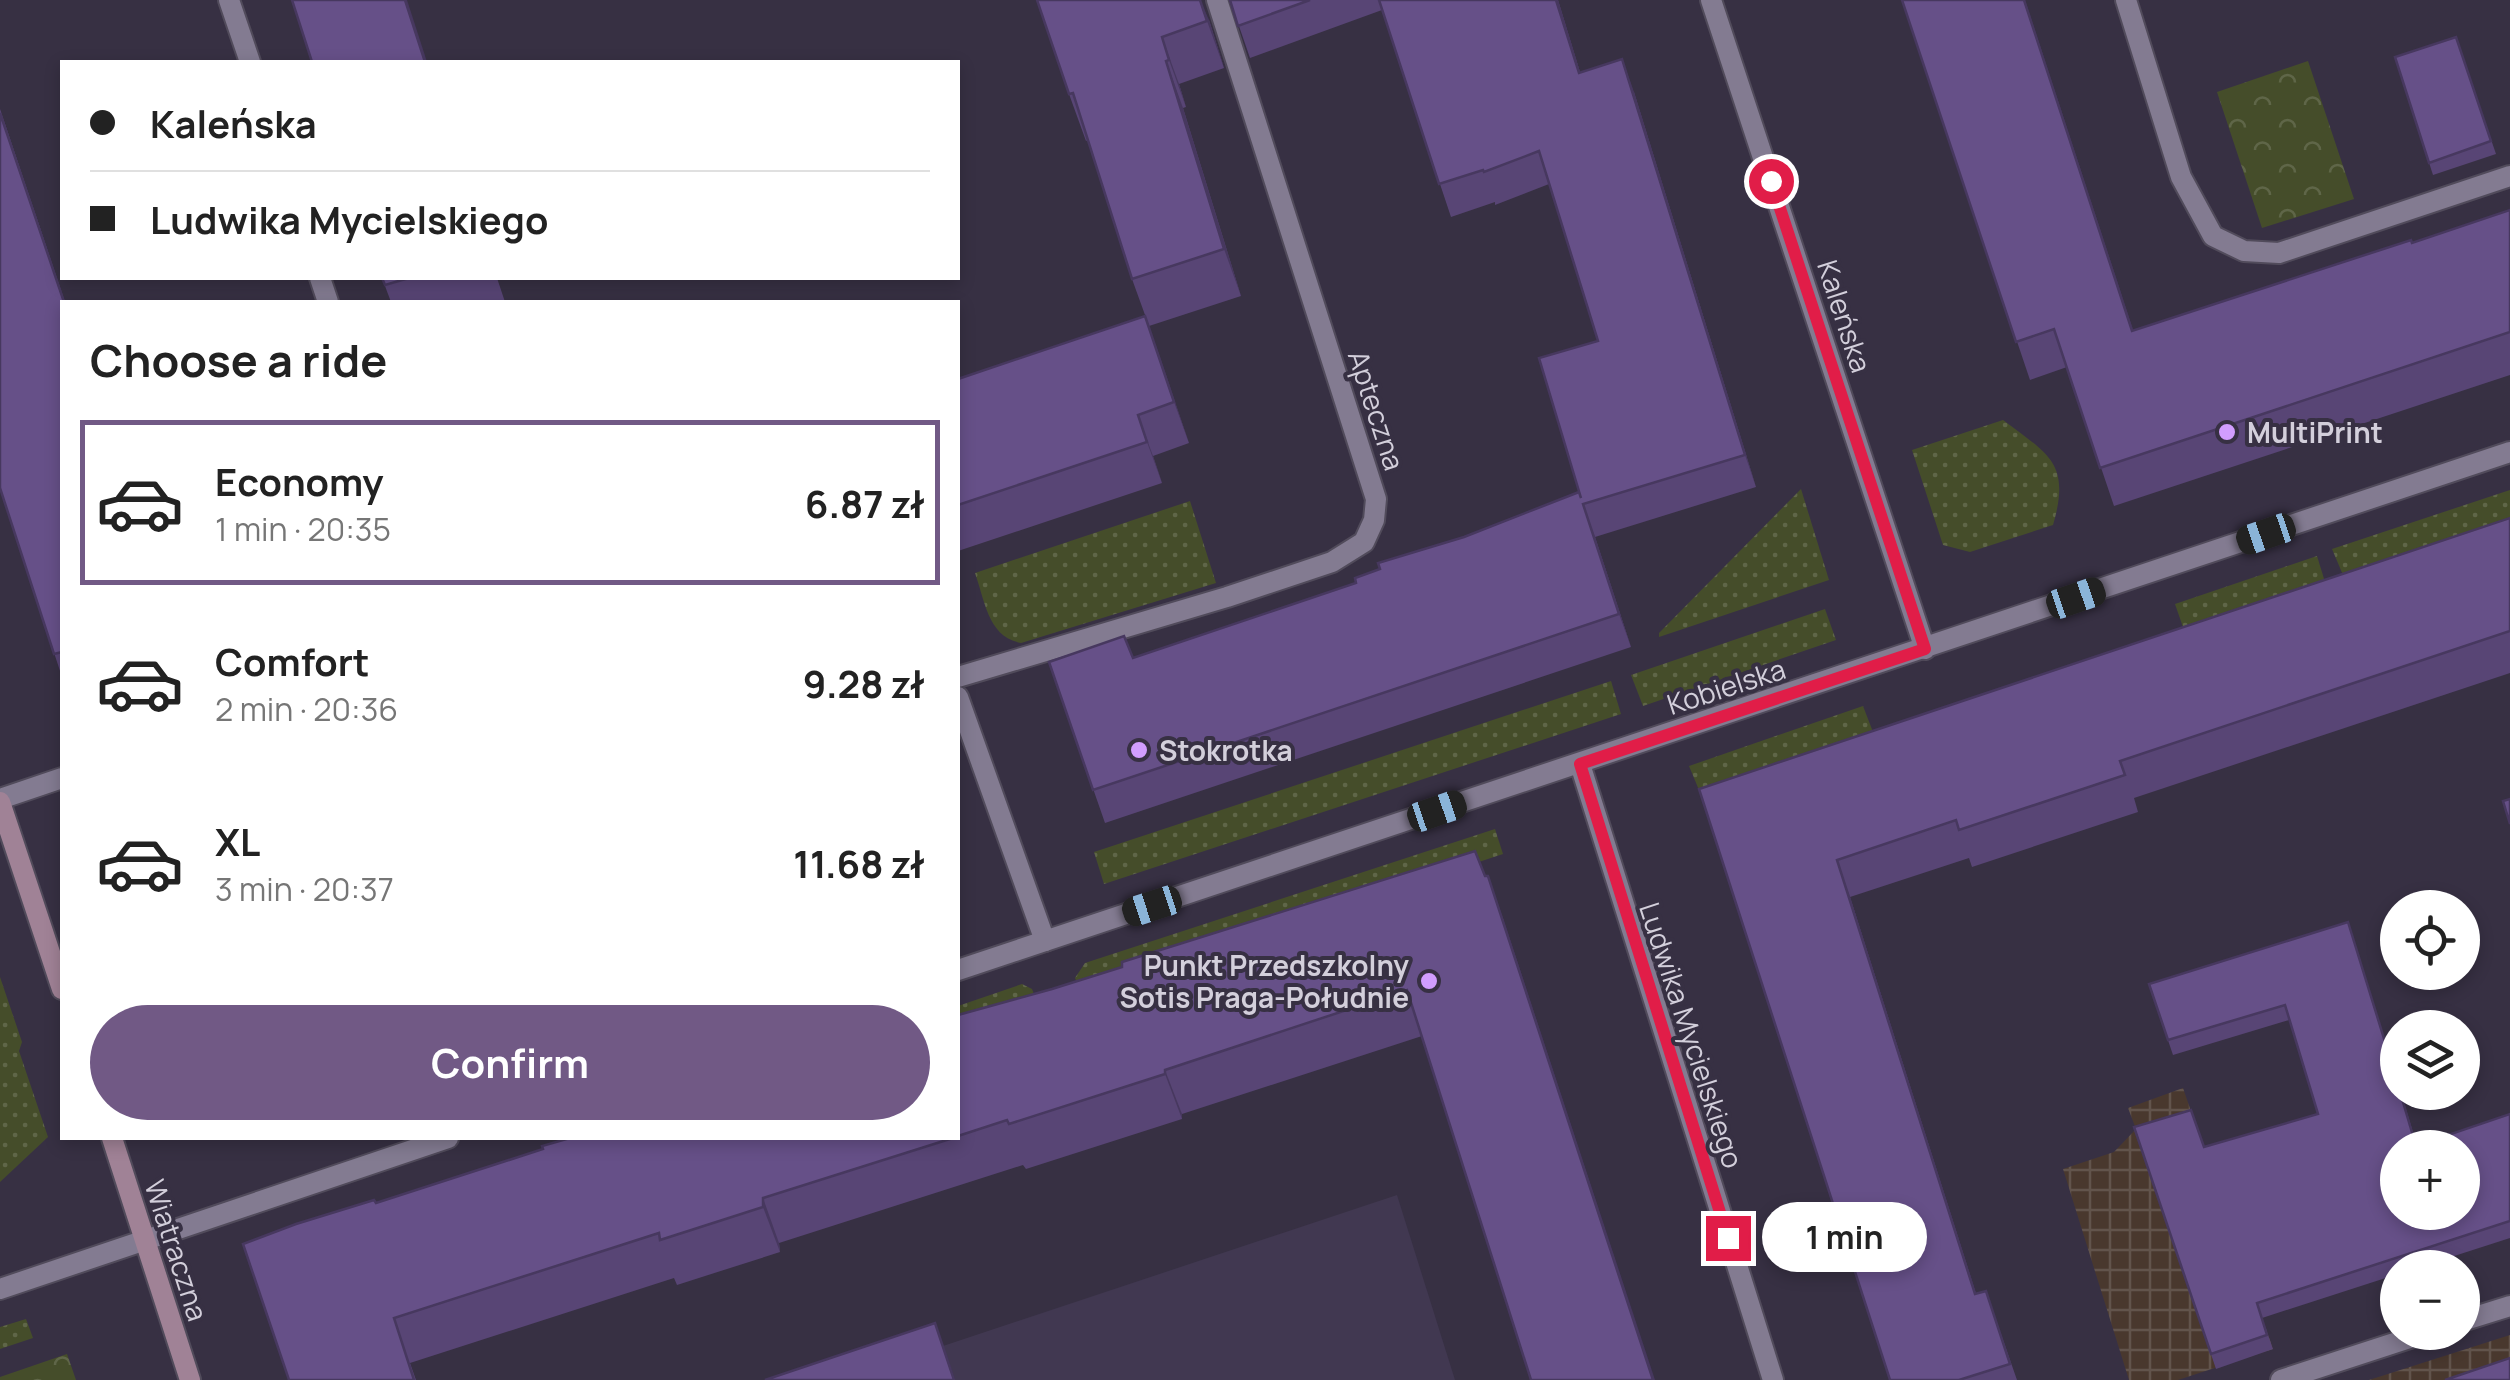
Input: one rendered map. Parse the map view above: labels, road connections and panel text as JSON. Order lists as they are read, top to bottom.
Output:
{
  "streets": {
    "street": [
      "Kaleńska",
      "Apteczna",
      "Kobielska",
      "Ludwika Mycielskiego",
      "Wiatraczna"
    ]
  },
  "crossings": [
    ["Kaleńska", "Kobielska"],
    ["Kobielska", "Ludwika Mycielskiego"]
  ],
  "places": ["MultiPrint", "Stokrotka", "Punkt Przedszkolny Sotis Praga-Południe"],
  "page": {
    "banner": ["Kaleńska", "Ludwika Mycielskiego"],
    "heading": "Choose a ride",
    "list": [
      {
        "name": "Economy",
        "note": "1 min · 20:35",
        "value": "6.87 zł"
      },
      {
        "name": "Comfort",
        "note": "2 min · 20:36",
        "value": "9.28 zł"
      },
      {
        "name": "XL",
        "note": "3 min · 20:37",
        "value": "11.68 zł"
      }
    ],
    "map_buttons": ["+", "−"],
    "buttons": "Confirm",
    "bubble": "1 min"
  }
}
